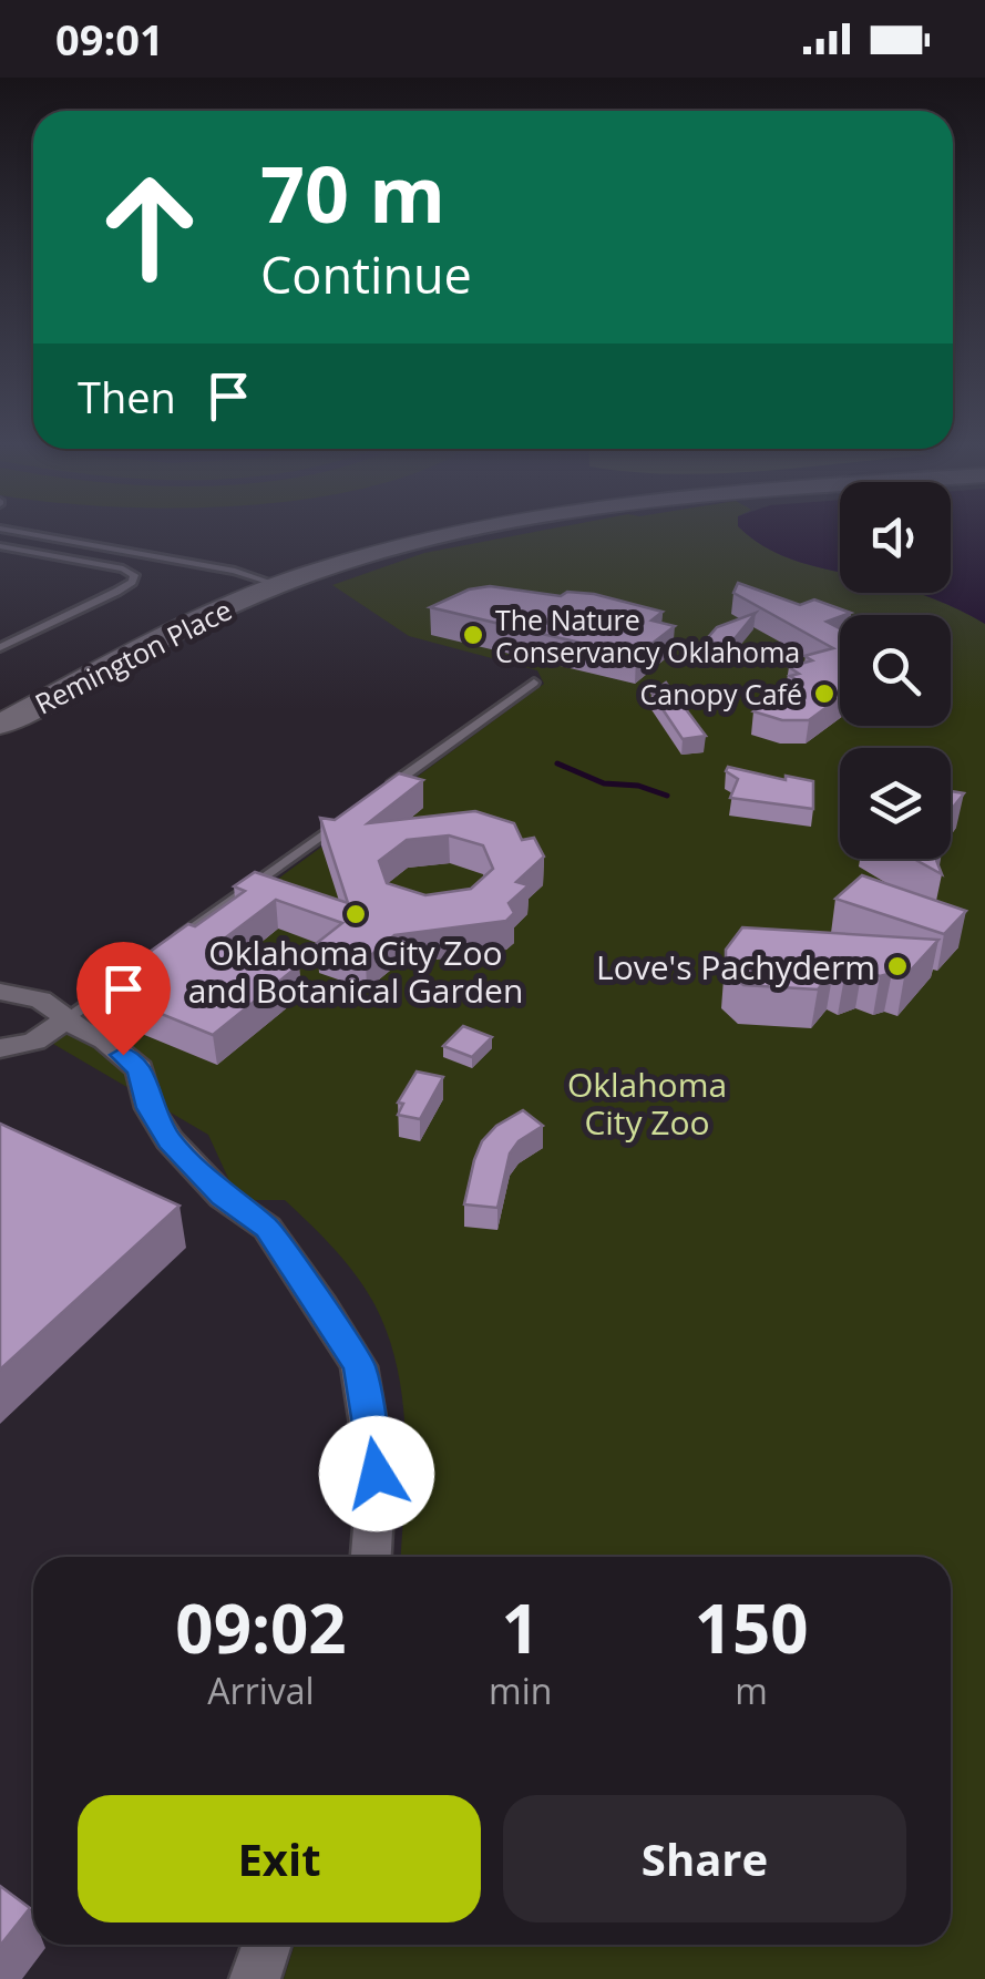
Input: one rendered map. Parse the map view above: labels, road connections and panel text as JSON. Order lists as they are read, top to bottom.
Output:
{
  "streets": {
    "main road": ["Remington Place"]
  },
  "parks": ["Oklahoma City Zoo"],
  "places": [
    "The Nature Conservancy Oklahoma",
    "Canopy Café",
    "Oklahoma City Zoo and Botanical Garden",
    "Love's Pachyderm"
  ],
  "page": {
    "status": "09:01",
    "turn": ["70 m", "Continue"],
    "then": "Then",
    "eta": [
      "09:02",
      "Arrival",
      "1",
      "min",
      "150",
      "m"
    ],
    "buttons": ["Exit", "Share"]
  }
}
